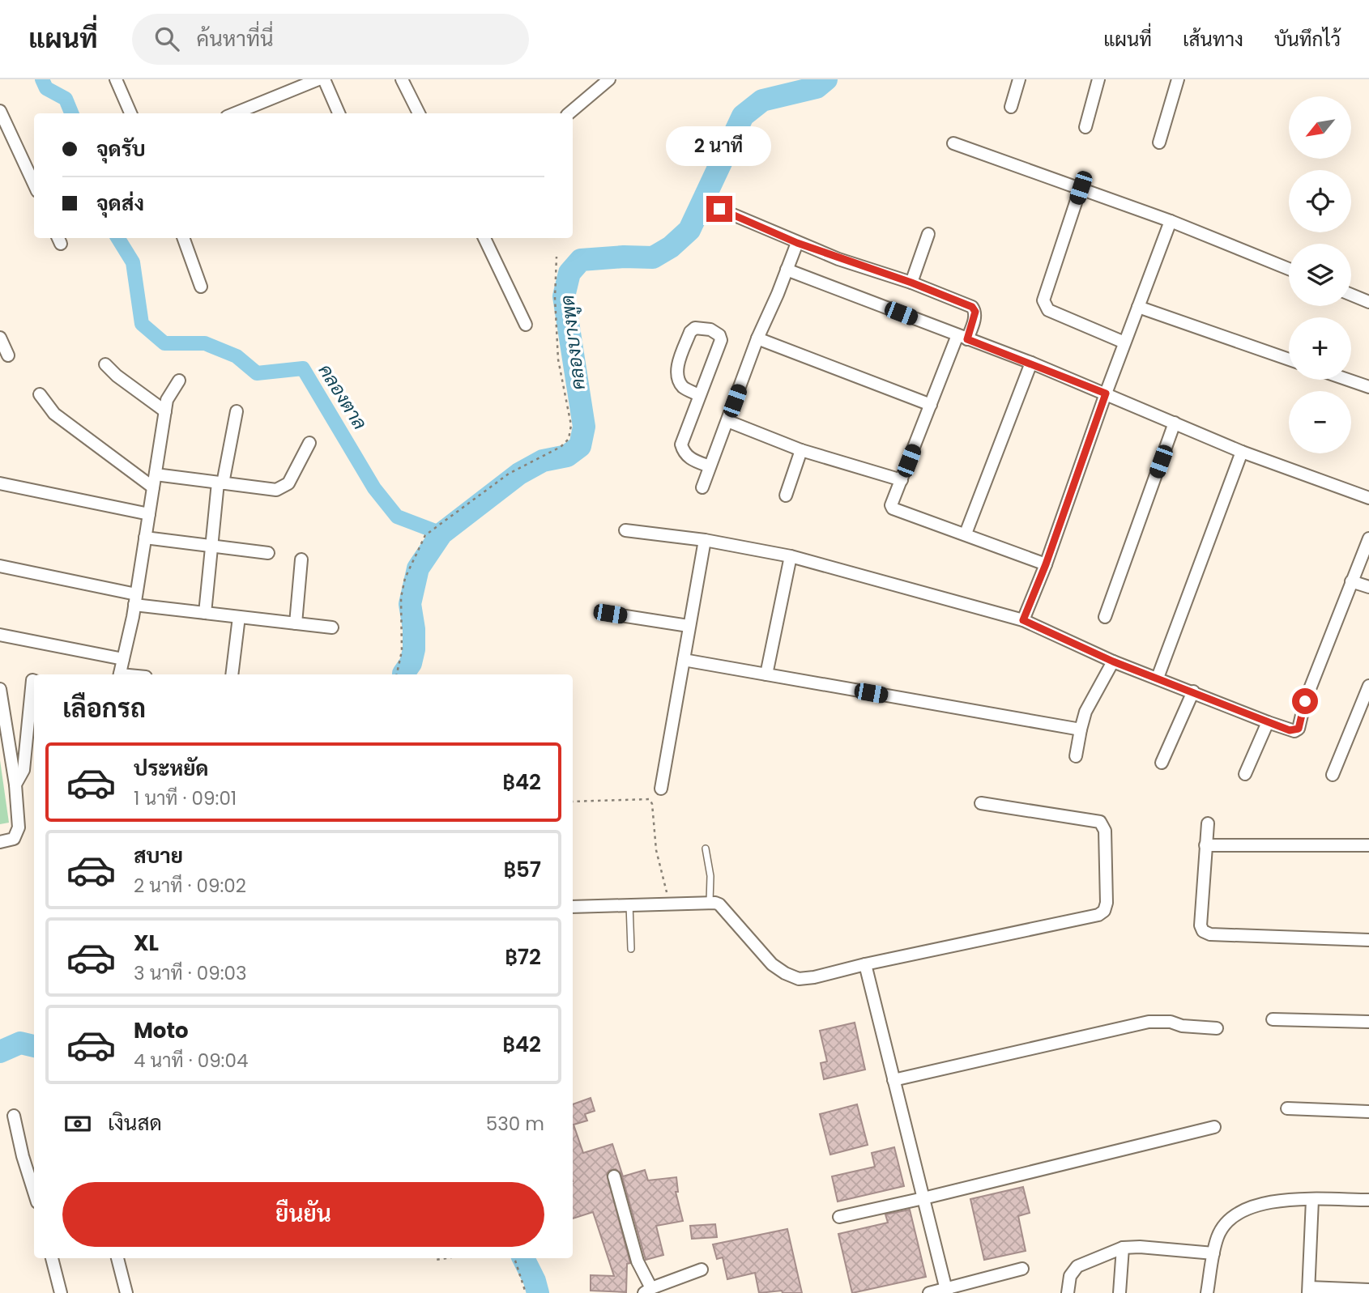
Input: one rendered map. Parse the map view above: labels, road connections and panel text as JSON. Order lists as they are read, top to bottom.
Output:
{
  "water": ["คลองบางพูด", "คลองตาล"],
  "north": "bottom left",
  "page": {
    "header": "แผนที่",
    "search": "ค้นหาที่นี่",
    "nav": ["แผนที่", "เส้นทาง", "บันทึกไว้"],
    "map_buttons": ["+", "−"],
    "banner": ["จุดรับ", "จุดส่ง"],
    "bubble": "2 นาที",
    "heading": "เลือกรถ",
    "list": [
      {
        "name": "ประหยัด",
        "note": "1 นาที · 09:01",
        "value": "฿42"
      },
      {
        "name": "สบาย",
        "note": "2 นาที · 09:02",
        "value": "฿57"
      },
      {
        "name": "XL",
        "note": "3 นาที · 09:03",
        "value": "฿72"
      },
      {
        "name": "Moto",
        "note": "4 นาที · 09:04",
        "value": "฿42"
      }
    ],
    "pay": ["เงินสด", "530 m"],
    "buttons": "ยืนยัน"
  }
}
